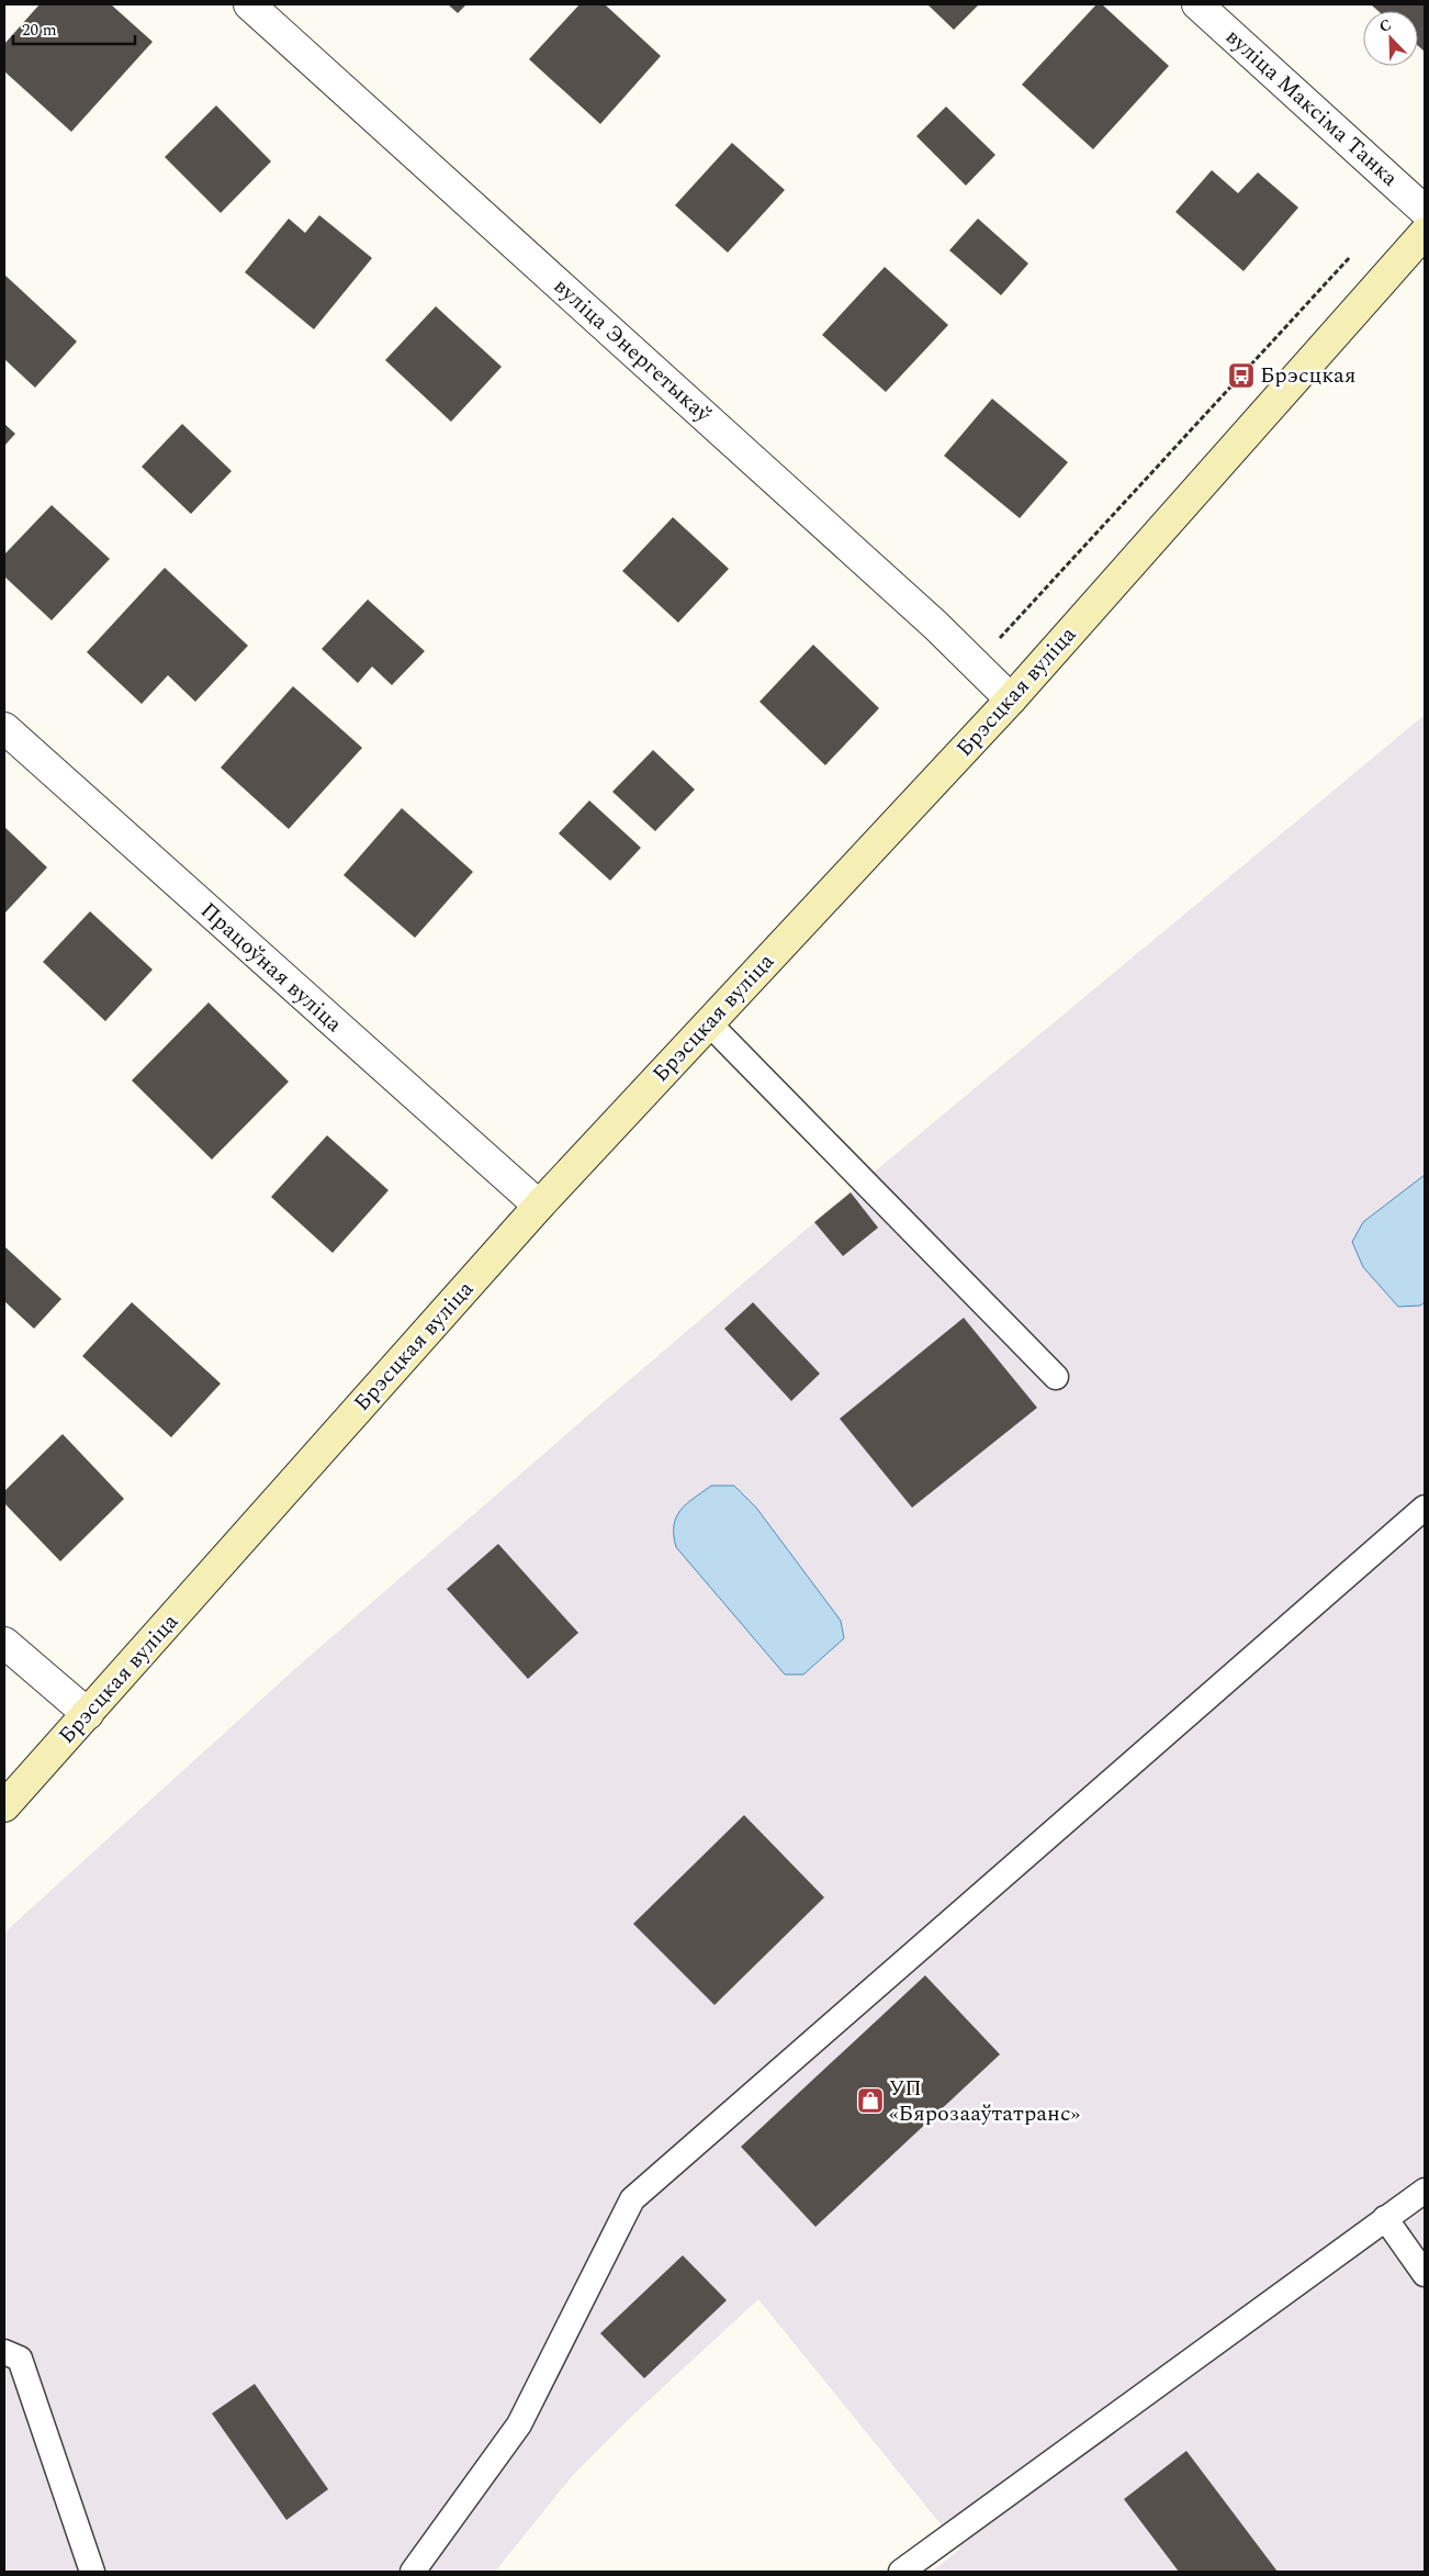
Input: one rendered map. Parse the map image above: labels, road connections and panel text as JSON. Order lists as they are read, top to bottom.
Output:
{
  "streets": {
    "street": [
      "вуліца Максіма Танка",
      "вуліца Энергетыкаў",
      "Брэсцкая вуліца",
      "Працоўная вуліца"
    ]
  },
  "crossings": [
    ["вуліца Энергетыкаў", "Брэсцкая вуліца"],
    ["Брэсцкая вуліца", "Працоўная вуліца"]
  ],
  "places": {
    "bus stop": ["Брэсцкая"],
    "shop": ["УП «Бярозааўтатранс»"]
  },
  "scale_bar": "20 m",
  "north": "top left"
}
